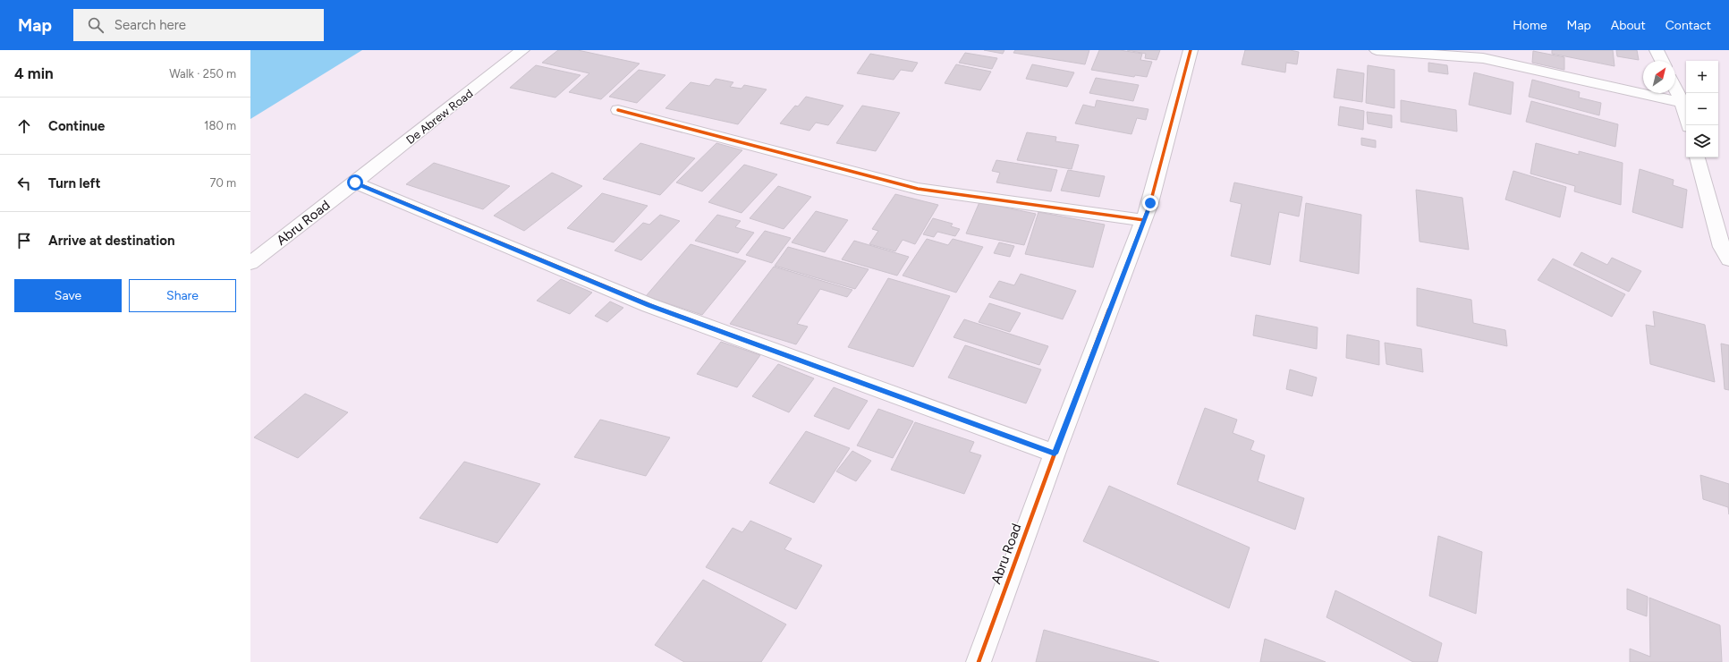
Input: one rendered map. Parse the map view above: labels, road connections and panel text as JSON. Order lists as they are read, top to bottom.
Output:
{
  "streets": {
    "street": ["De Abrew Road", "Abru Road"]
  },
  "crossings": [
    ["De Abrew Road", "Abru Road"]
  ],
  "north": "top right",
  "page": {
    "header": "Map",
    "search": "Search here",
    "nav": [
      "Home",
      "Map",
      "About",
      "Contact"
    ],
    "heading": ["4 min", "Walk · 250 m"],
    "map_buttons": ["+", "−"],
    "list": [
      ["Continue", "180 m"],
      ["Turn left", "70 m"],
      "Arrive at destination"
    ],
    "buttons": ["Save", "Share"]
  }
}
